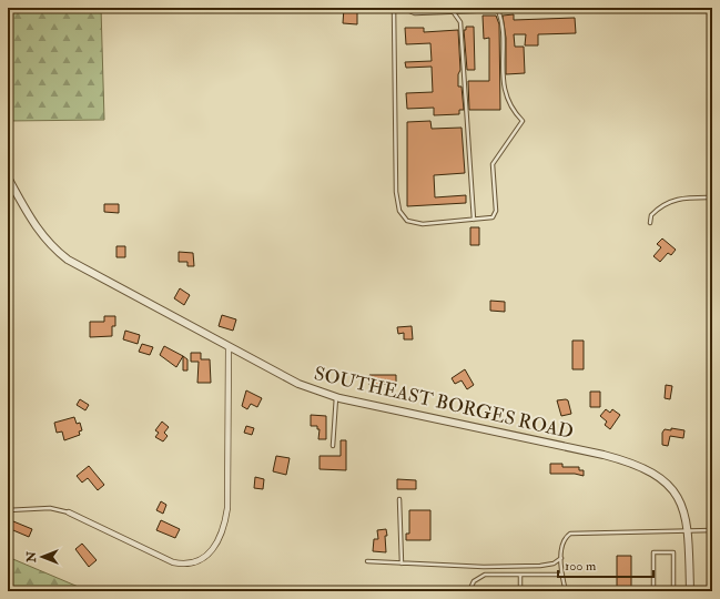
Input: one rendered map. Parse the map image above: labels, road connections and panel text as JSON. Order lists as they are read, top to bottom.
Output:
{
  "streets": {
    "street": ["SOUTHEAST BORGES ROAD"]
  },
  "scale_bar": "100 m",
  "north": "left"
}
